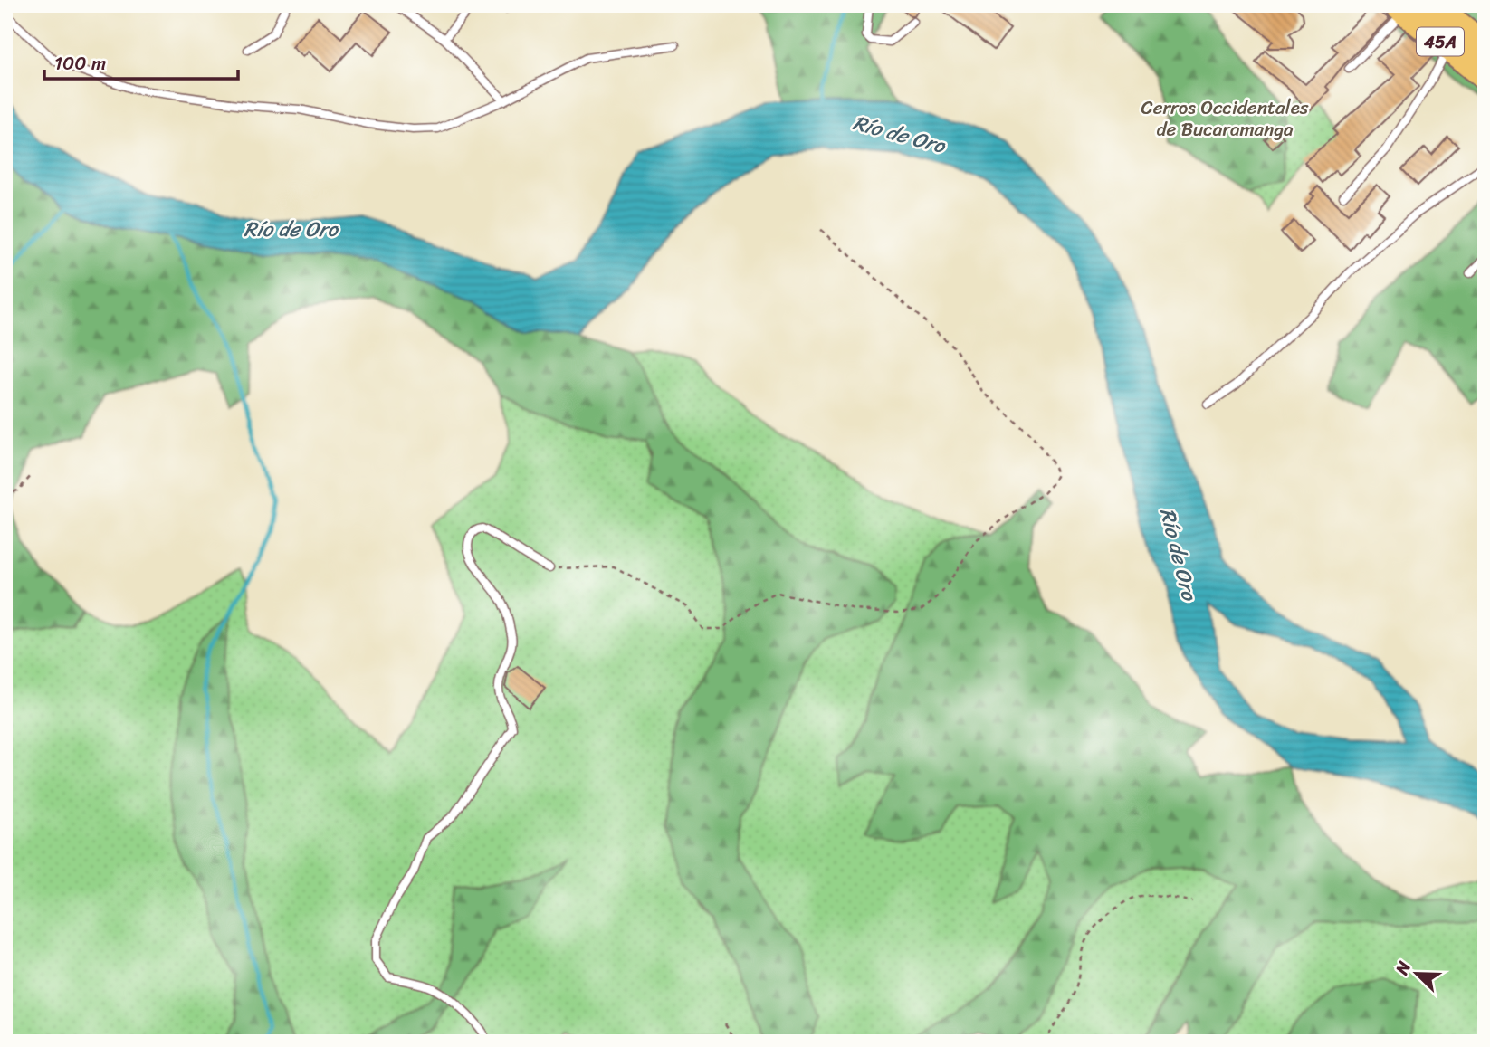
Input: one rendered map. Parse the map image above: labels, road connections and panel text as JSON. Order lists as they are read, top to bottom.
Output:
{
  "streets": {
    "highway": ["45A"]
  },
  "water": ["Río de Oro"],
  "parks": ["Cerros Occidentales de Bucaramanga"],
  "scale_bar": "100 m",
  "north": "top left"
}
